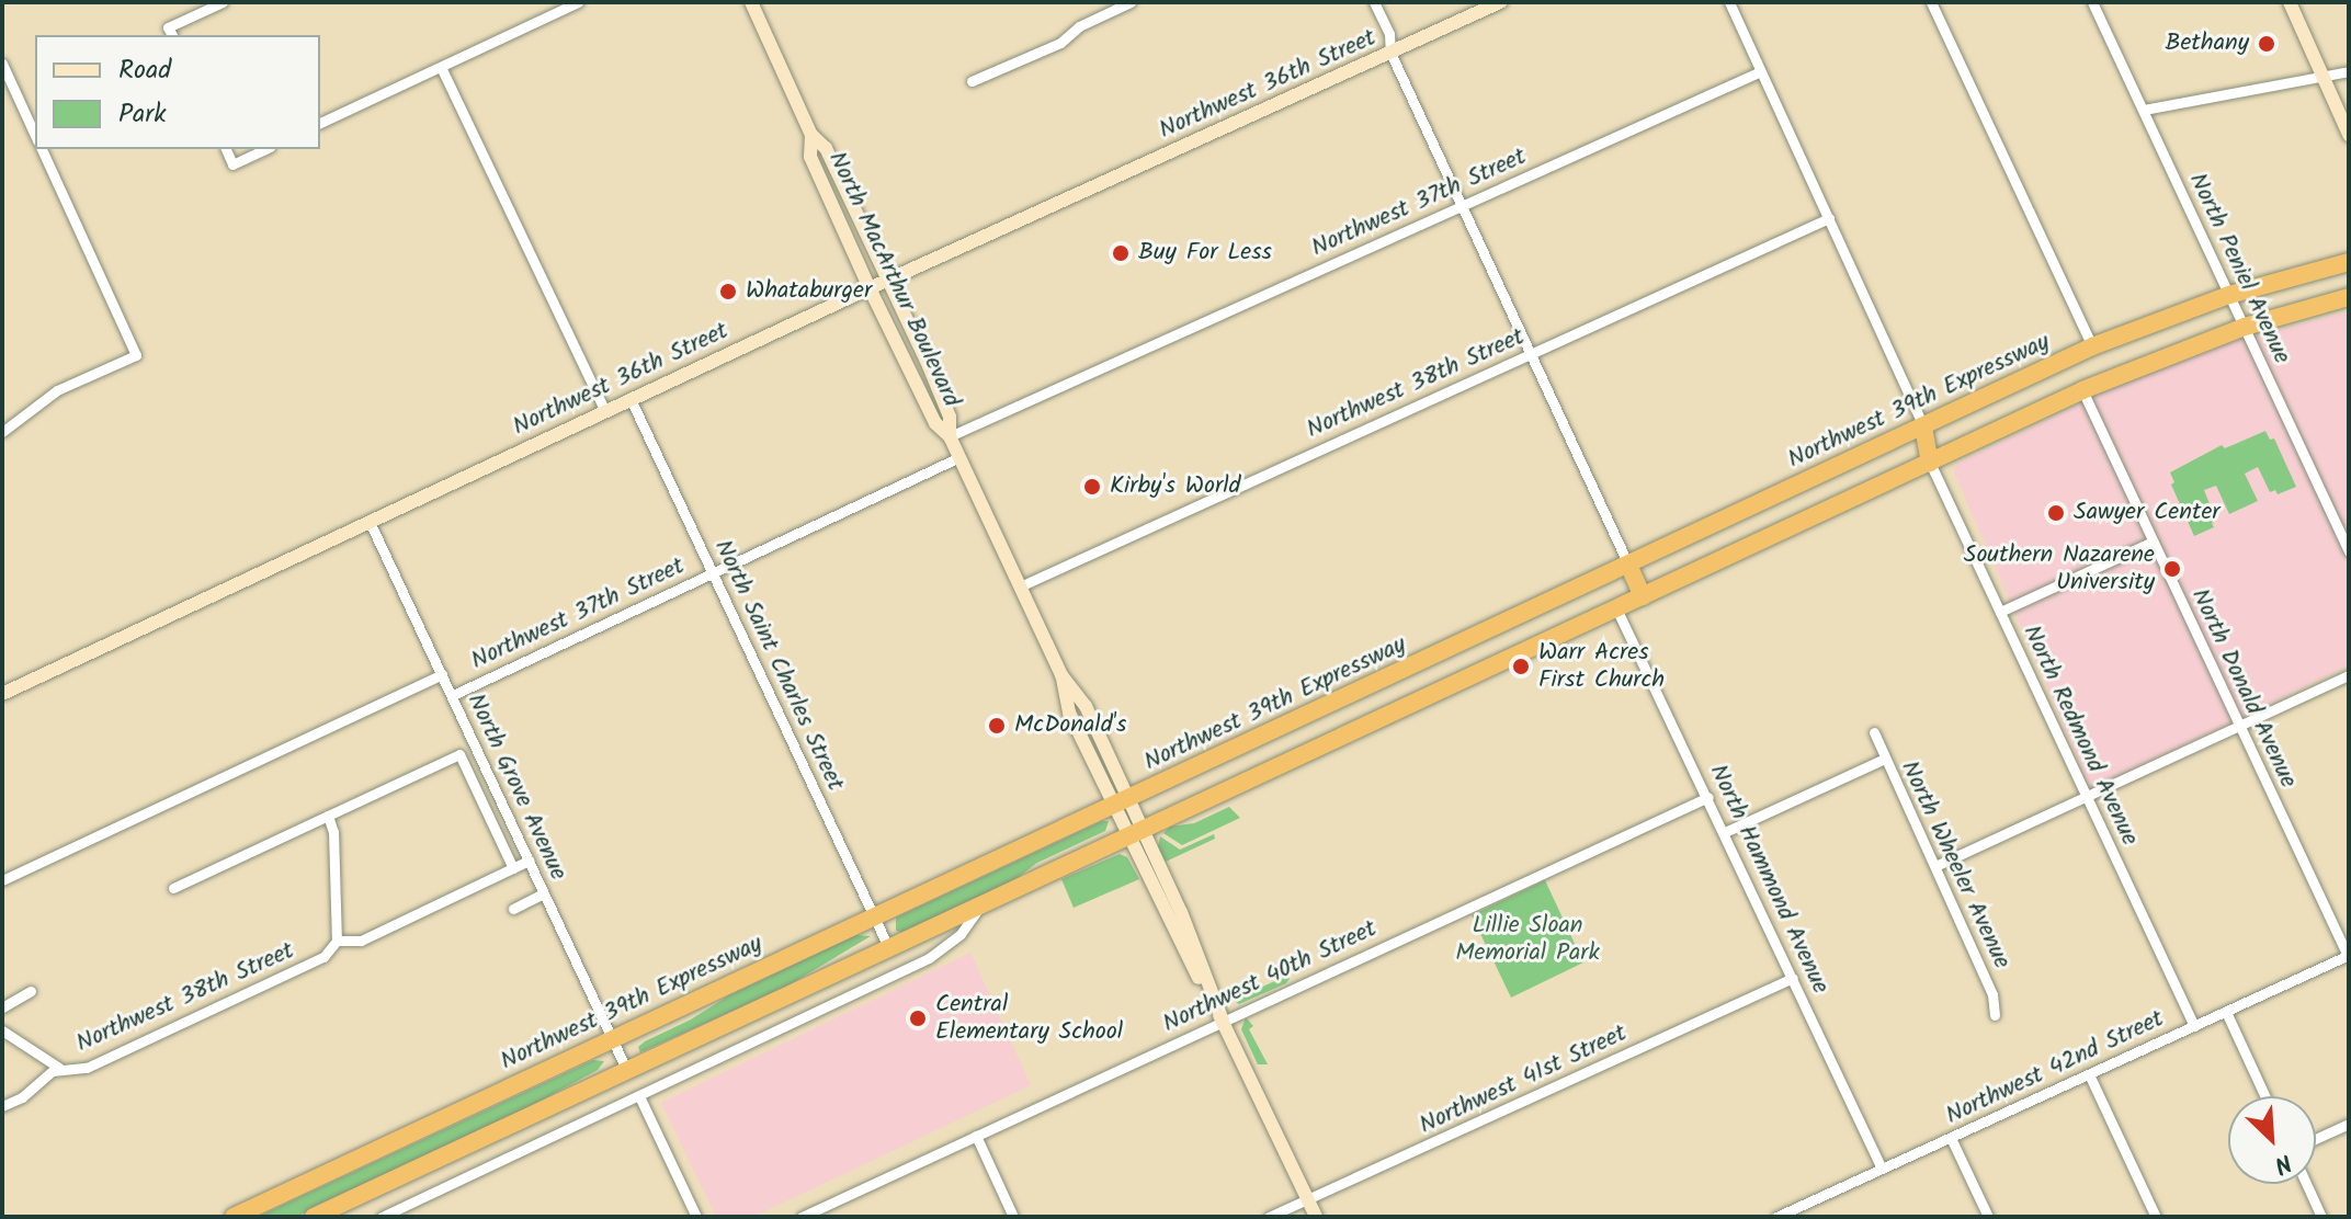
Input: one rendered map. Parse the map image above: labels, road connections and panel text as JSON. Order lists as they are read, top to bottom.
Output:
{
  "streets": {
    "highway": ["Northwest 39th Expressway"],
    "main road": ["Northwest 36th Street", "North MacArthur Boulevard"],
    "street": [
      "Northwest 37th Street",
      "North Peniel Avenue",
      "Northwest 38th Street",
      "North Saint Charles Street",
      "North Donald Avenue",
      "North Redmond Avenue",
      "North Grove Avenue",
      "North Wheeler Avenue",
      "North Hammond Avenue",
      "Northwest 40th Street",
      "Northwest 42nd Street",
      "Northwest 41st Street"
    ]
  },
  "crossings": [
    ["Northwest 36th Street", "North MacArthur Boulevard"],
    ["Northwest 36th Street", "North Saint Charles Street"],
    ["Northwest 36th Street", "North Grove Avenue"],
    ["Northwest 37th Street", "North MacArthur Boulevard"],
    ["Northwest 37th Street", "North Saint Charles Street"],
    ["Northwest 37th Street", "North Grove Avenue"],
    ["North Peniel Avenue", "Northwest 39th Expressway"],
    ["North MacArthur Boulevard", "Northwest 38th Street"],
    ["North MacArthur Boulevard", "Northwest 39th Expressway"],
    ["North MacArthur Boulevard", "Northwest 40th Street"],
    ["North MacArthur Boulevard", "Northwest 41st Street"],
    ["Northwest 38th Street", "North Grove Avenue"],
    ["Northwest 39th Expressway", "North Saint Charles Street"],
    ["Northwest 39th Expressway", "North Grove Avenue"],
    ["North Donald Avenue", "Northwest 42nd Street"],
    ["North Redmond Avenue", "Northwest 42nd Street"],
    ["North Hammond Avenue", "Northwest 40th Street"],
    ["North Hammond Avenue", "Northwest 42nd Street"],
    ["North Hammond Avenue", "Northwest 41st Street"]
  ],
  "parks": ["Lillie Sloan Memorial Park"],
  "places": [
    "Bethany",
    "Buy For Less",
    "Whataburger",
    "Kirby's World",
    "Sawyer Center",
    "Southern Nazarene University",
    "Warr Acres First Church",
    "McDonald's",
    "Central Elementary School"
  ],
  "legend": ["Road", "Park"],
  "north": "bottom right"
}
